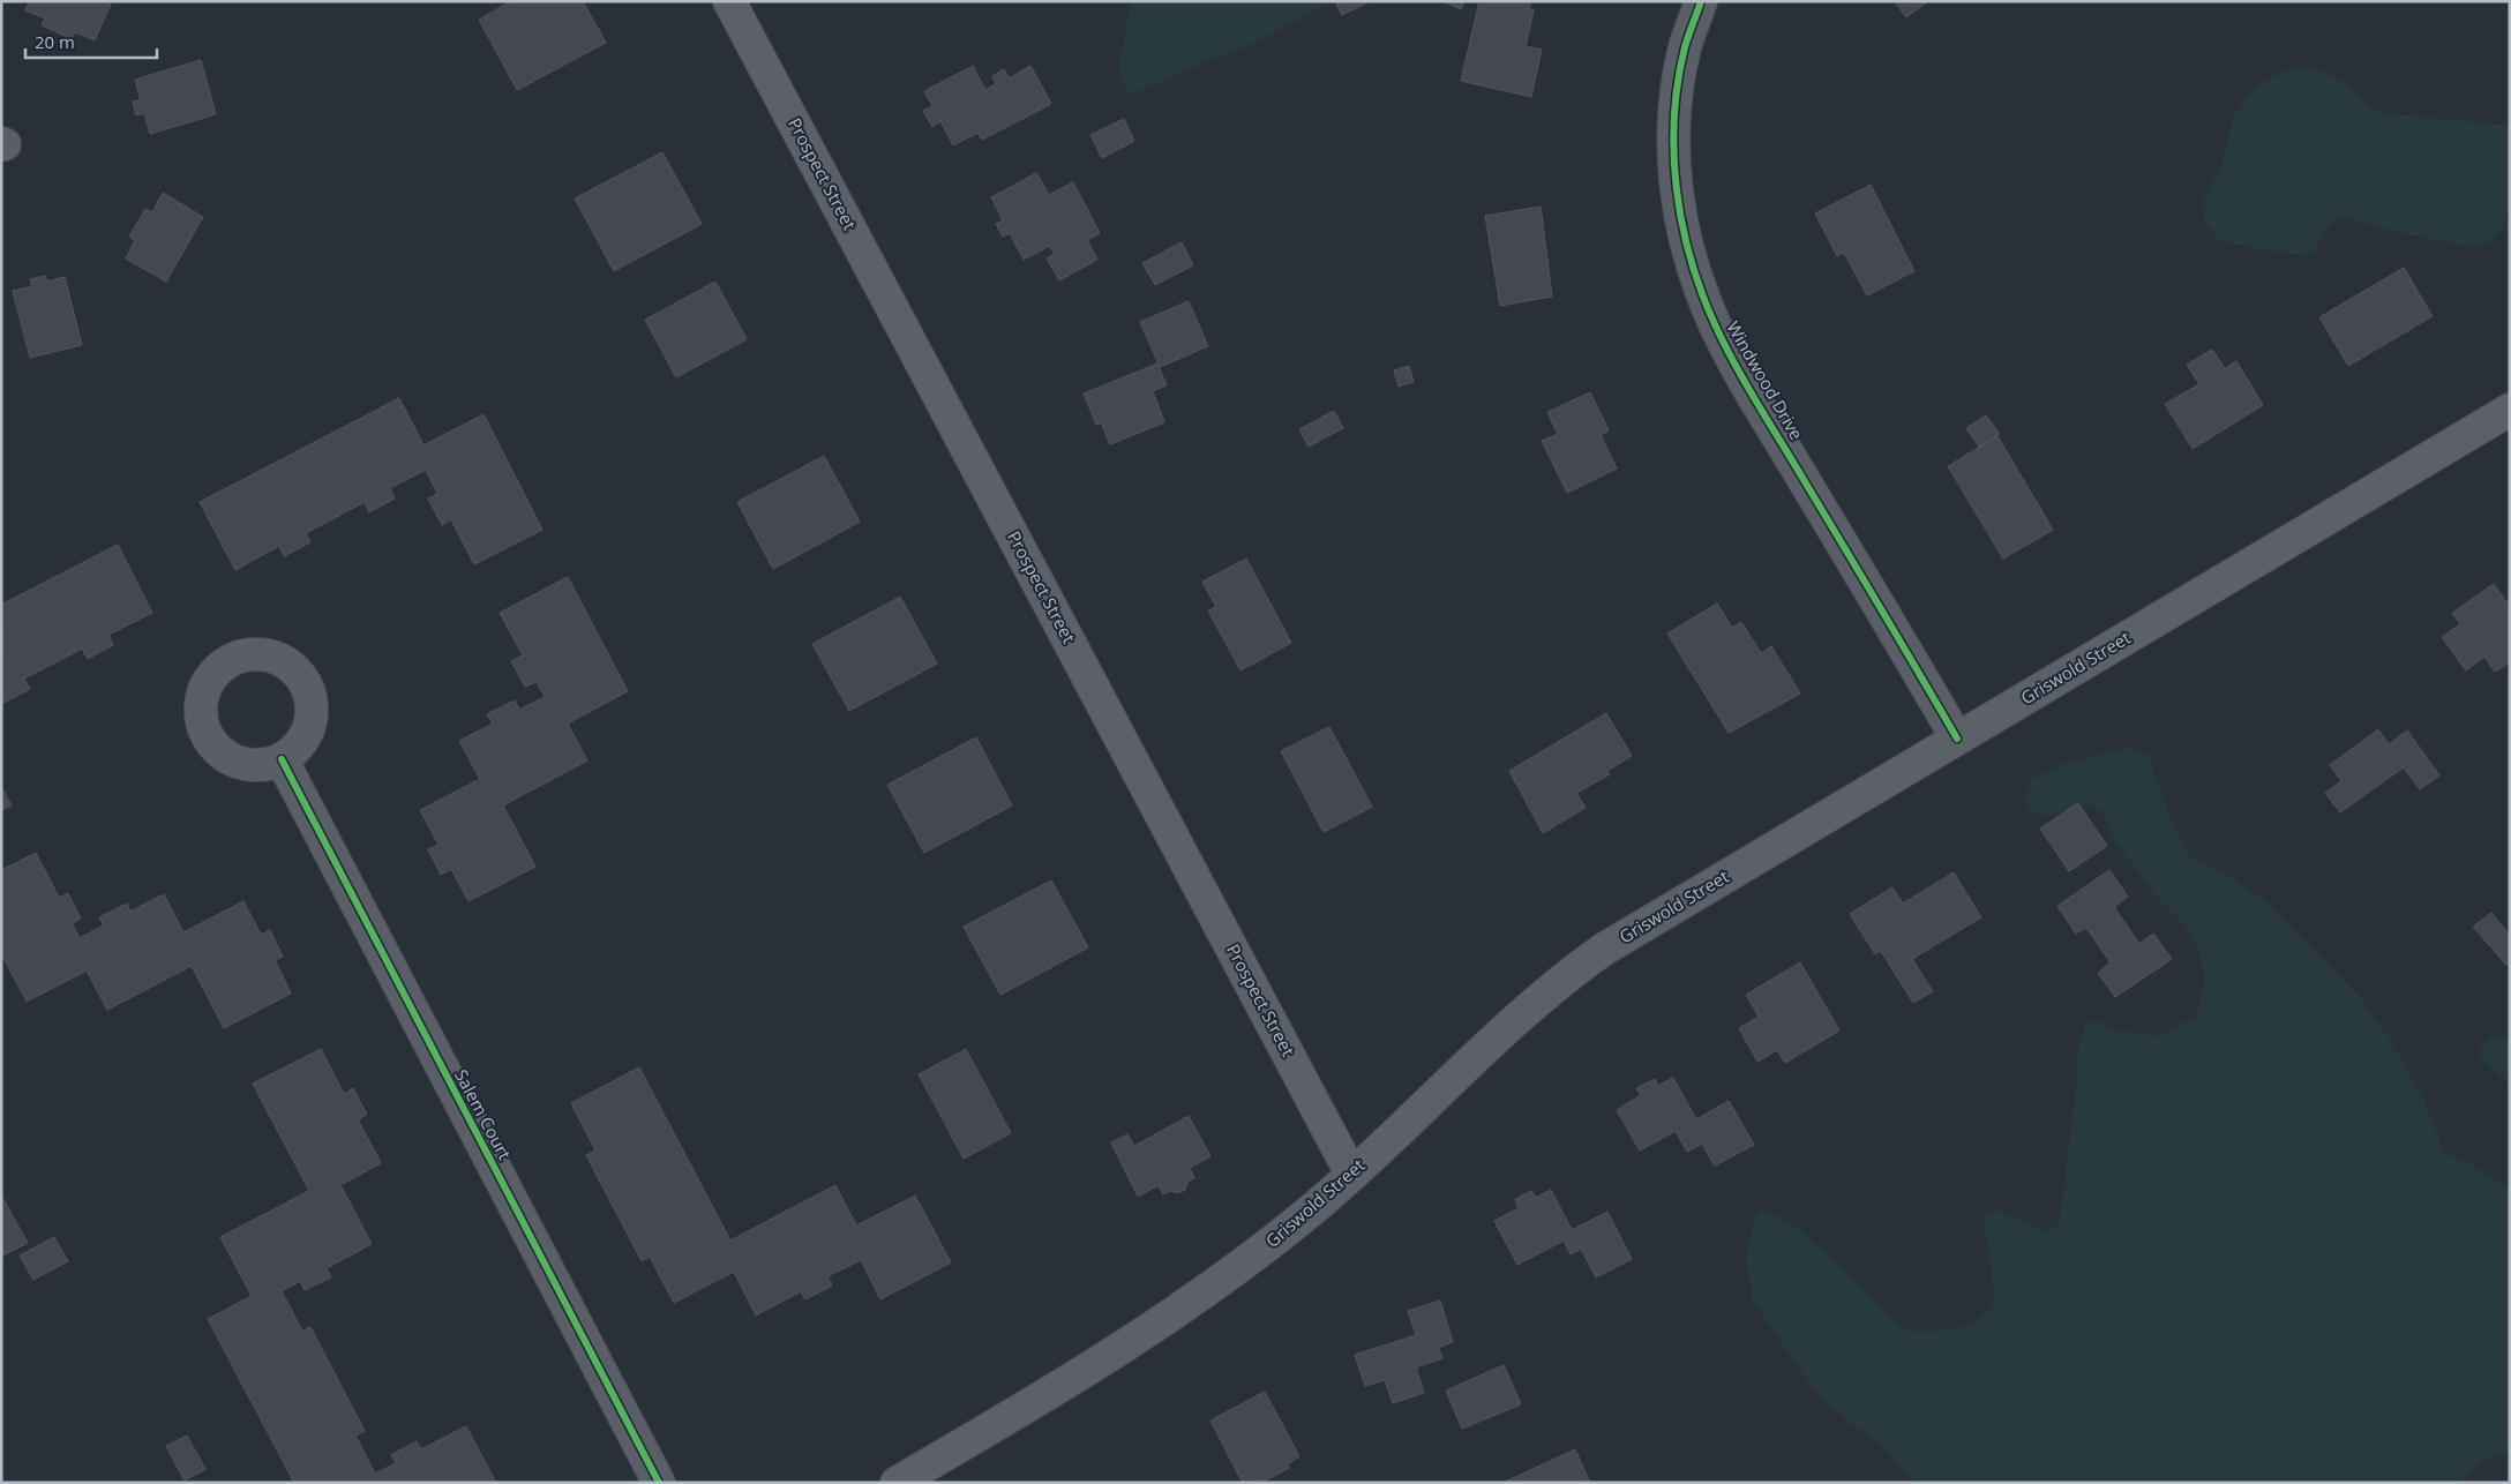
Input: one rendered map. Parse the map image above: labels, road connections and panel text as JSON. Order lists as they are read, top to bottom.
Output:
{
  "streets": {
    "main road": ["Prospect Street", "Griswold Street"],
    "street": ["Windwood Drive", "Salem Court"]
  },
  "crossings": [
    ["Prospect Street", "Griswold Street"],
    ["Windwood Drive", "Griswold Street"]
  ],
  "scale_bar": "20 m"
}
